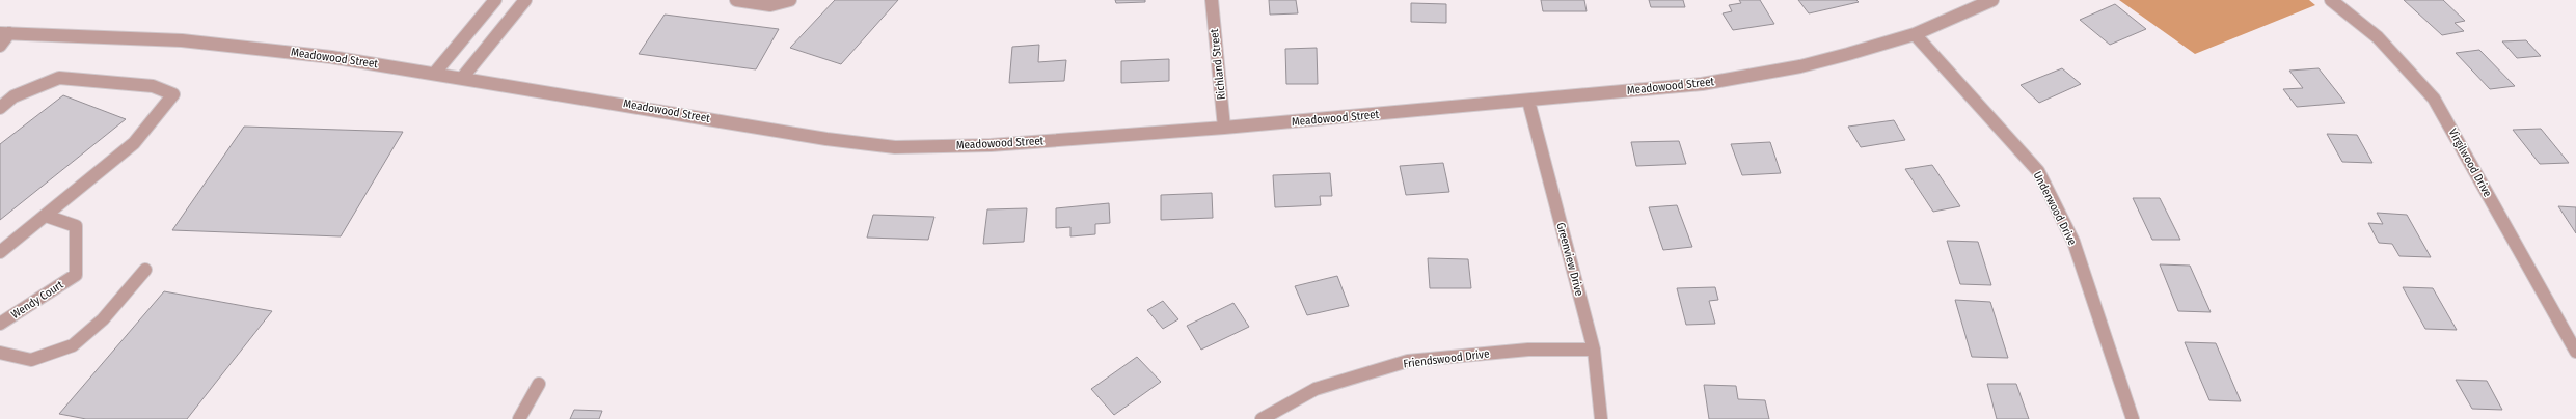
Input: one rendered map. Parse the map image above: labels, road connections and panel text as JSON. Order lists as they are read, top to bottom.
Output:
{
  "streets": {
    "street": [
      "Meadowood Street",
      "Richland Street",
      "Virgilwood Drive",
      "Underwood Drive",
      "Greenview Drive",
      "Wendy Court",
      "Friendswood Drive"
    ]
  },
  "crossings": [
    ["Meadowood Street", "Richland Street"],
    ["Meadowood Street", "Underwood Drive"],
    ["Meadowood Street", "Greenview Drive"],
    ["Greenview Drive", "Friendswood Drive"]
  ]
}
